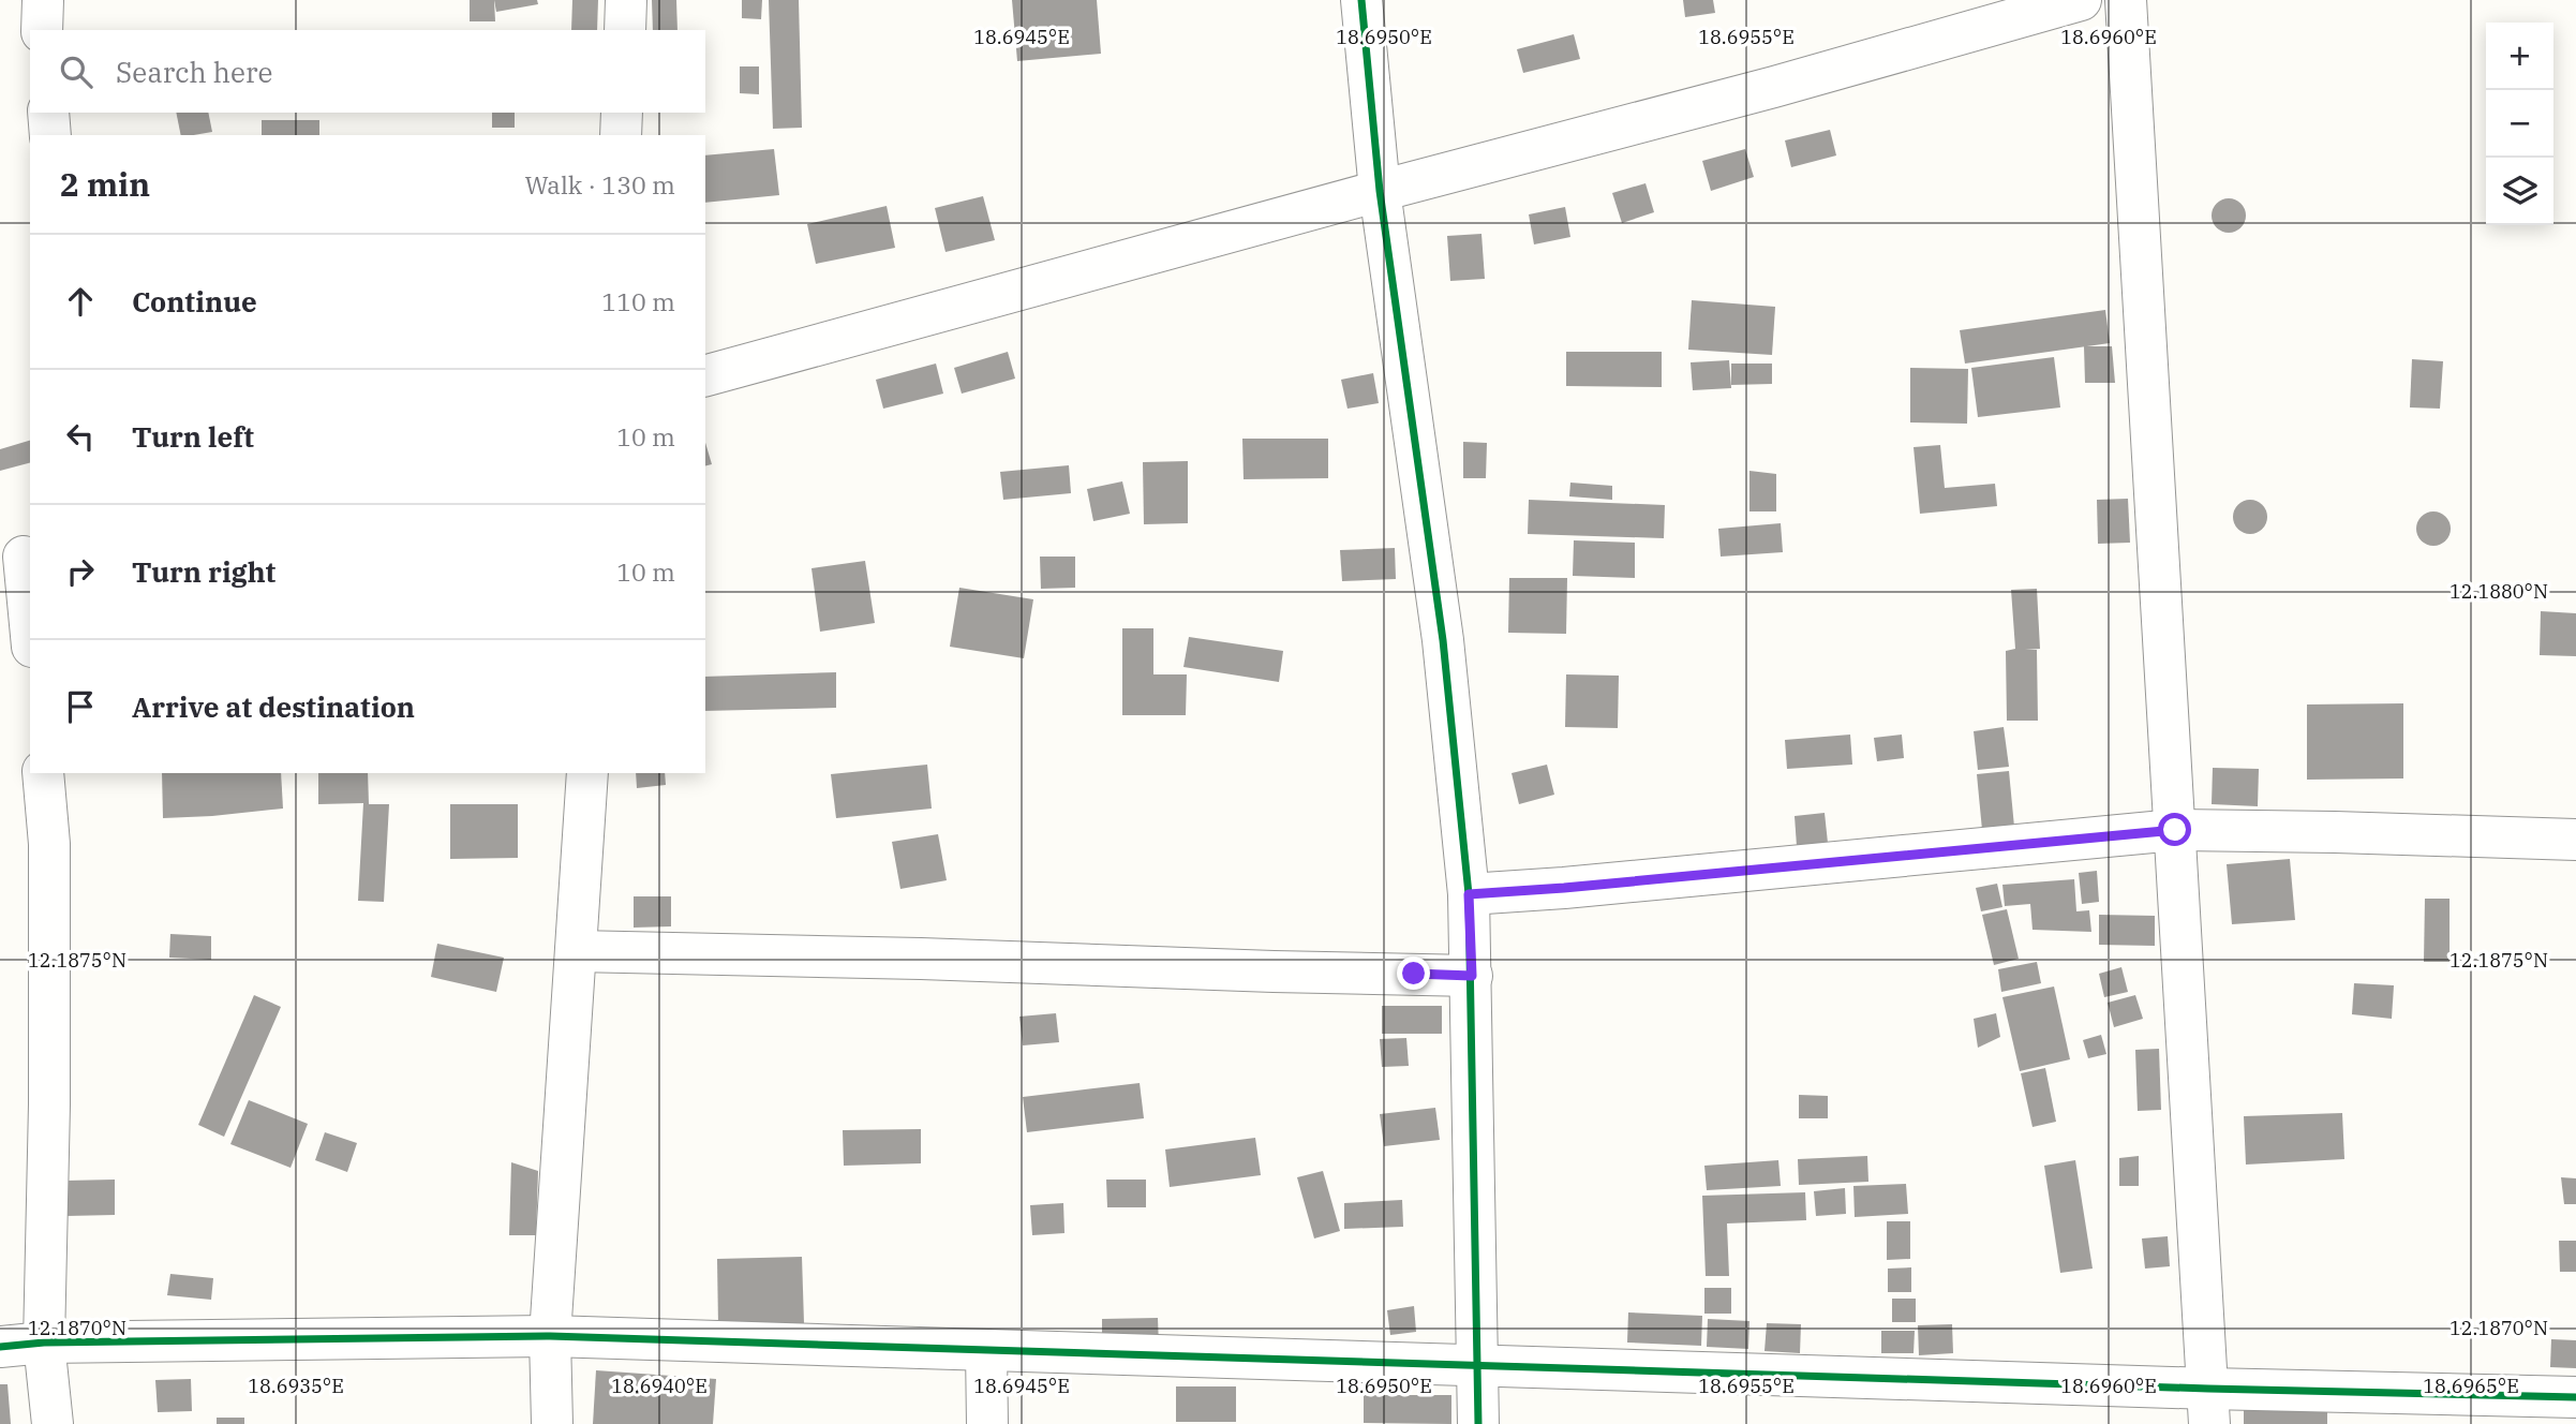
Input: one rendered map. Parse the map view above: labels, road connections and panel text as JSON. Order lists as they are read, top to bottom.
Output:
{
  "page": {
    "map_buttons": ["+", "−"],
    "search": "Search here",
    "heading": ["2 min", "Walk · 130 m"],
    "list": [
      ["Continue", "110 m"],
      ["Turn left", "10 m"],
      ["Turn right", "10 m"],
      "Arrive at destination"
    ]
  },
  "coordinates": [
    "18.6945°E",
    "18.6950°E",
    "18.6955°E",
    "18.6960°E",
    "12.1880°N",
    "12.1875°N",
    "12.1870°N",
    "18.6935°E",
    "18.6940°E",
    "18.6965°E"
  ]
}
